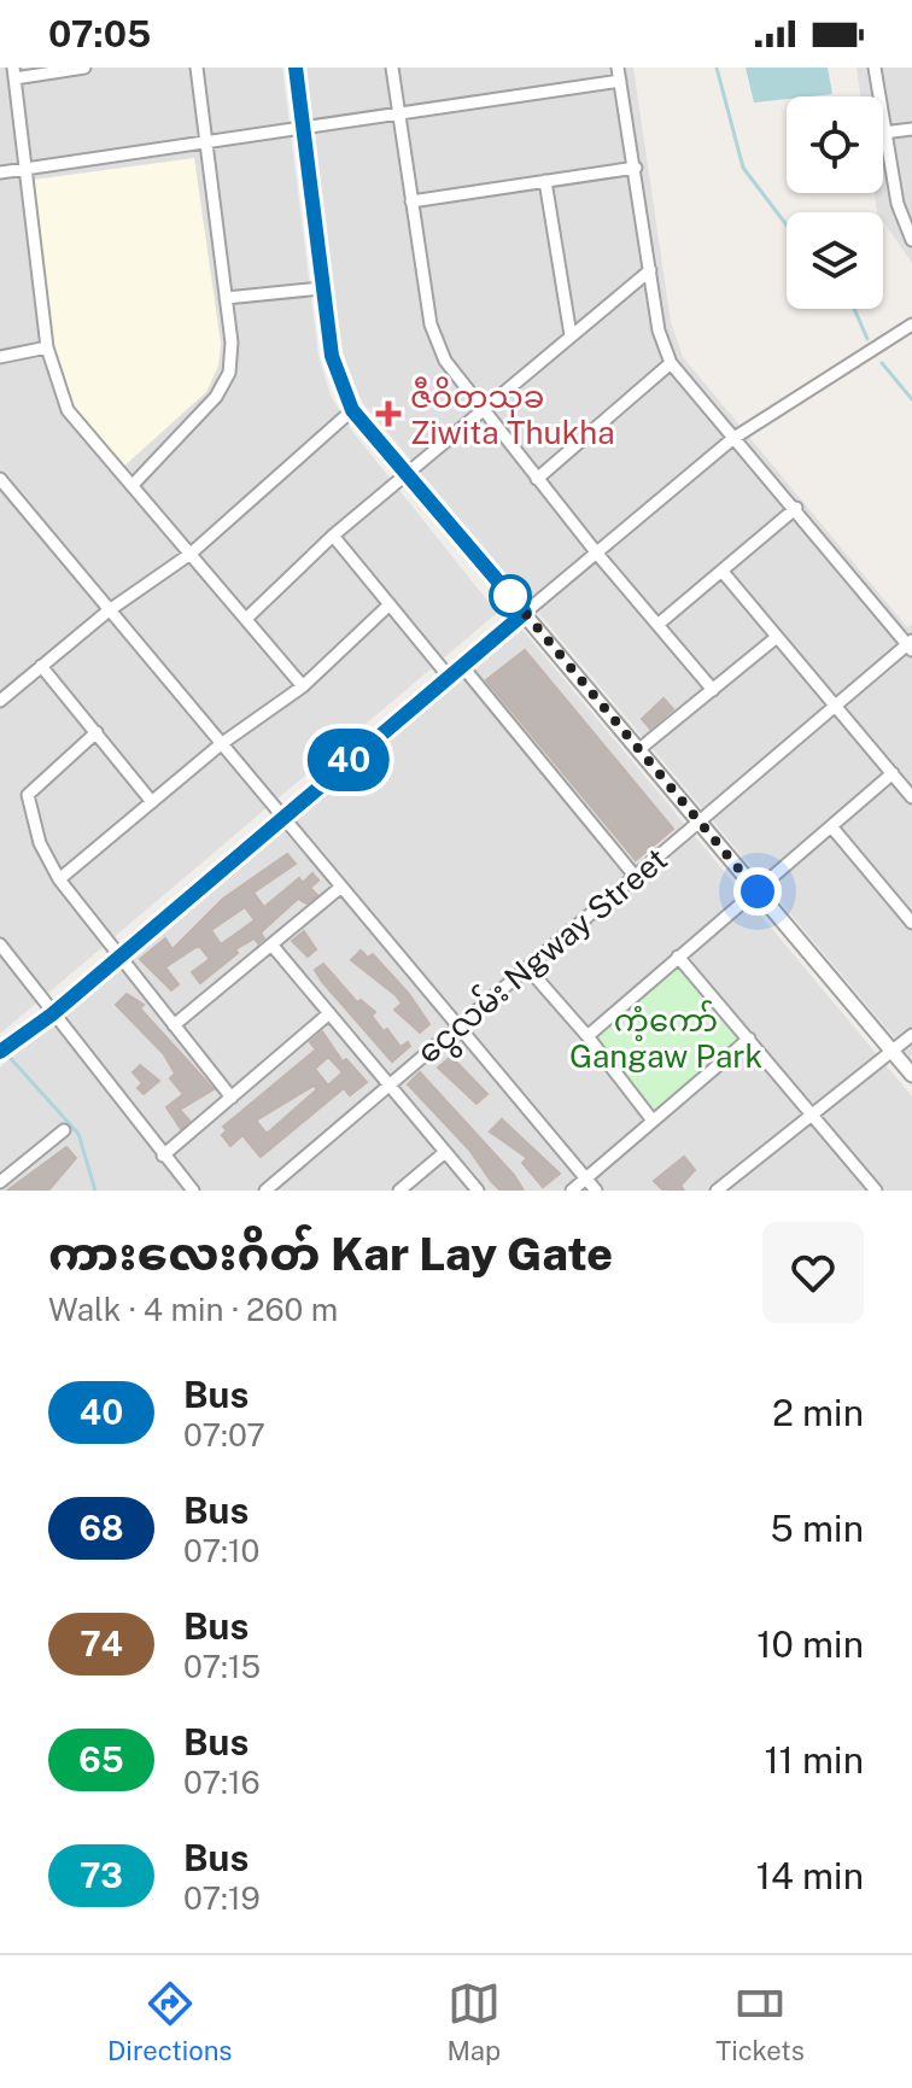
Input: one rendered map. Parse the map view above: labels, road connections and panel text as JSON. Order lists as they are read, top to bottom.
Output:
{
  "streets": {
    "street": ["ငွေလမ်း Ngway Street"]
  },
  "parks": ["ကံ့ကော် Gangaw Park"],
  "places": {
    "health": ["ဇီဝိတသုခ Ziwita Thukha"]
  },
  "lines": ["bus line 40"],
  "page": {
    "status": "07:05",
    "on_map": "40",
    "heading": ["ကားလေးဂိတ် Kar Lay Gate", "Walk · 4 min · 260 m"],
    "list": [
      {
        "mark": "40",
        "name": "Bus",
        "note": "07:07",
        "value": "2 min"
      },
      {
        "mark": "68",
        "name": "Bus",
        "note": "07:10",
        "value": "5 min"
      },
      {
        "mark": "74",
        "name": "Bus",
        "note": "07:15",
        "value": "10 min"
      },
      {
        "mark": "65",
        "name": "Bus",
        "note": "07:16",
        "value": "11 min"
      },
      {
        "mark": "73",
        "name": "Bus",
        "note": "07:19",
        "value": "14 min"
      }
    ],
    "tabs": ["Directions", "Map", "Tickets"]
  }
}
